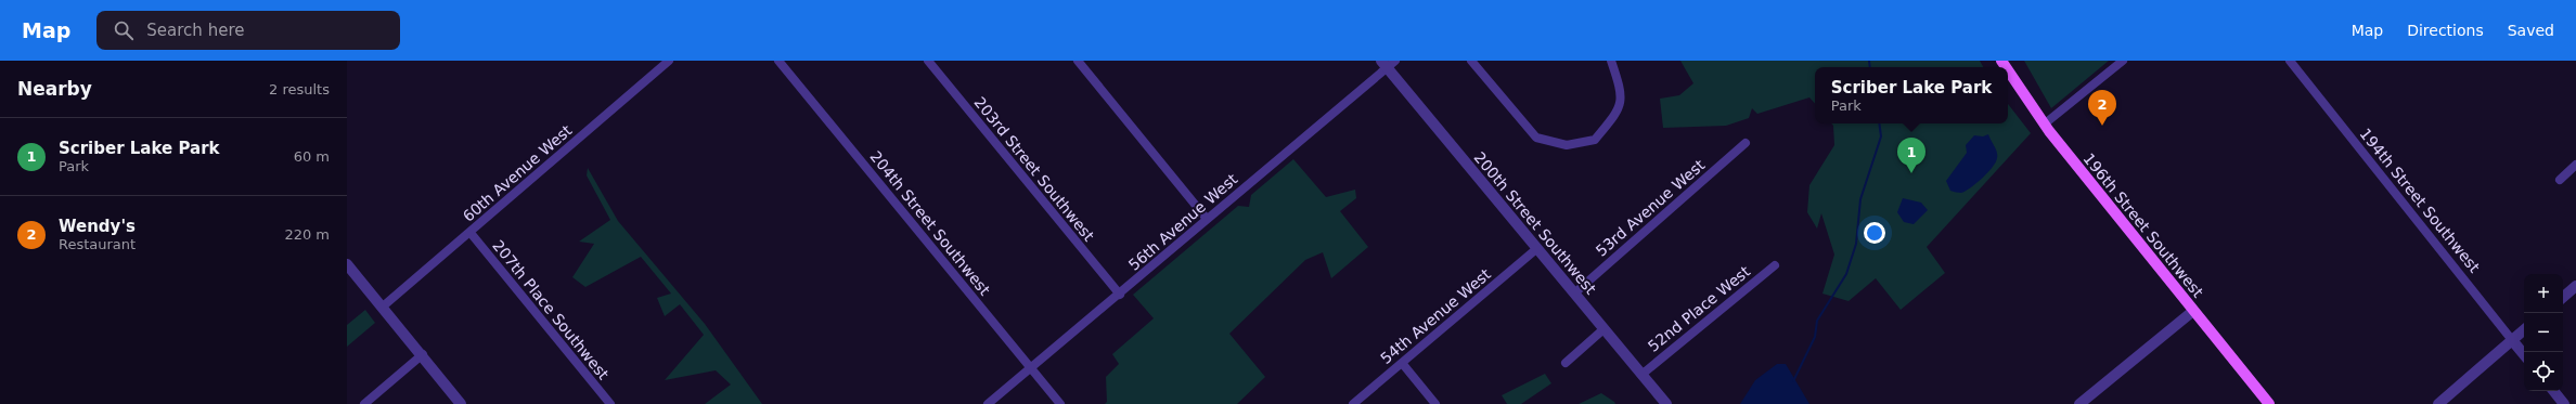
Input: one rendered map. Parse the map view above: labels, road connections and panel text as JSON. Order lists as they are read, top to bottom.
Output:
{
  "streets": {
    "main road": ["196th Street Southwest"],
    "street": [
      "203rd Street Southwest",
      "60th Avenue West",
      "194th Street Southwest",
      "53rd Avenue West",
      "56th Avenue West",
      "204th Street Southwest",
      "200th Street Southwest",
      "52nd Place West",
      "207th Place Southwest",
      "54th Avenue West"
    ]
  },
  "crossings": [
    ["203rd Street Southwest", "56th Avenue West"],
    ["60th Avenue West", "207th Place Southwest"],
    ["53rd Avenue West", "200th Street Southwest"],
    ["56th Avenue West", "204th Street Southwest"],
    ["56th Avenue West", "200th Street Southwest"],
    ["200th Street Southwest", "52nd Place West"],
    ["200th Street Southwest", "54th Avenue West"]
  ],
  "page": {
    "header": "Map",
    "search": "Search here",
    "nav": ["Map", "Directions", "Saved"],
    "heading": ["Nearby", "2 results"],
    "popup": ["Scriber Lake Park", "Park"],
    "pins": ["2", "1"],
    "list": [
      {
        "mark": "1",
        "name": "Scriber Lake Park",
        "note": "Park",
        "value": "60 m"
      },
      {
        "mark": "2",
        "name": "Wendy's",
        "note": "Restaurant",
        "value": "220 m"
      }
    ],
    "map_buttons": ["+", "−"]
  }
}
